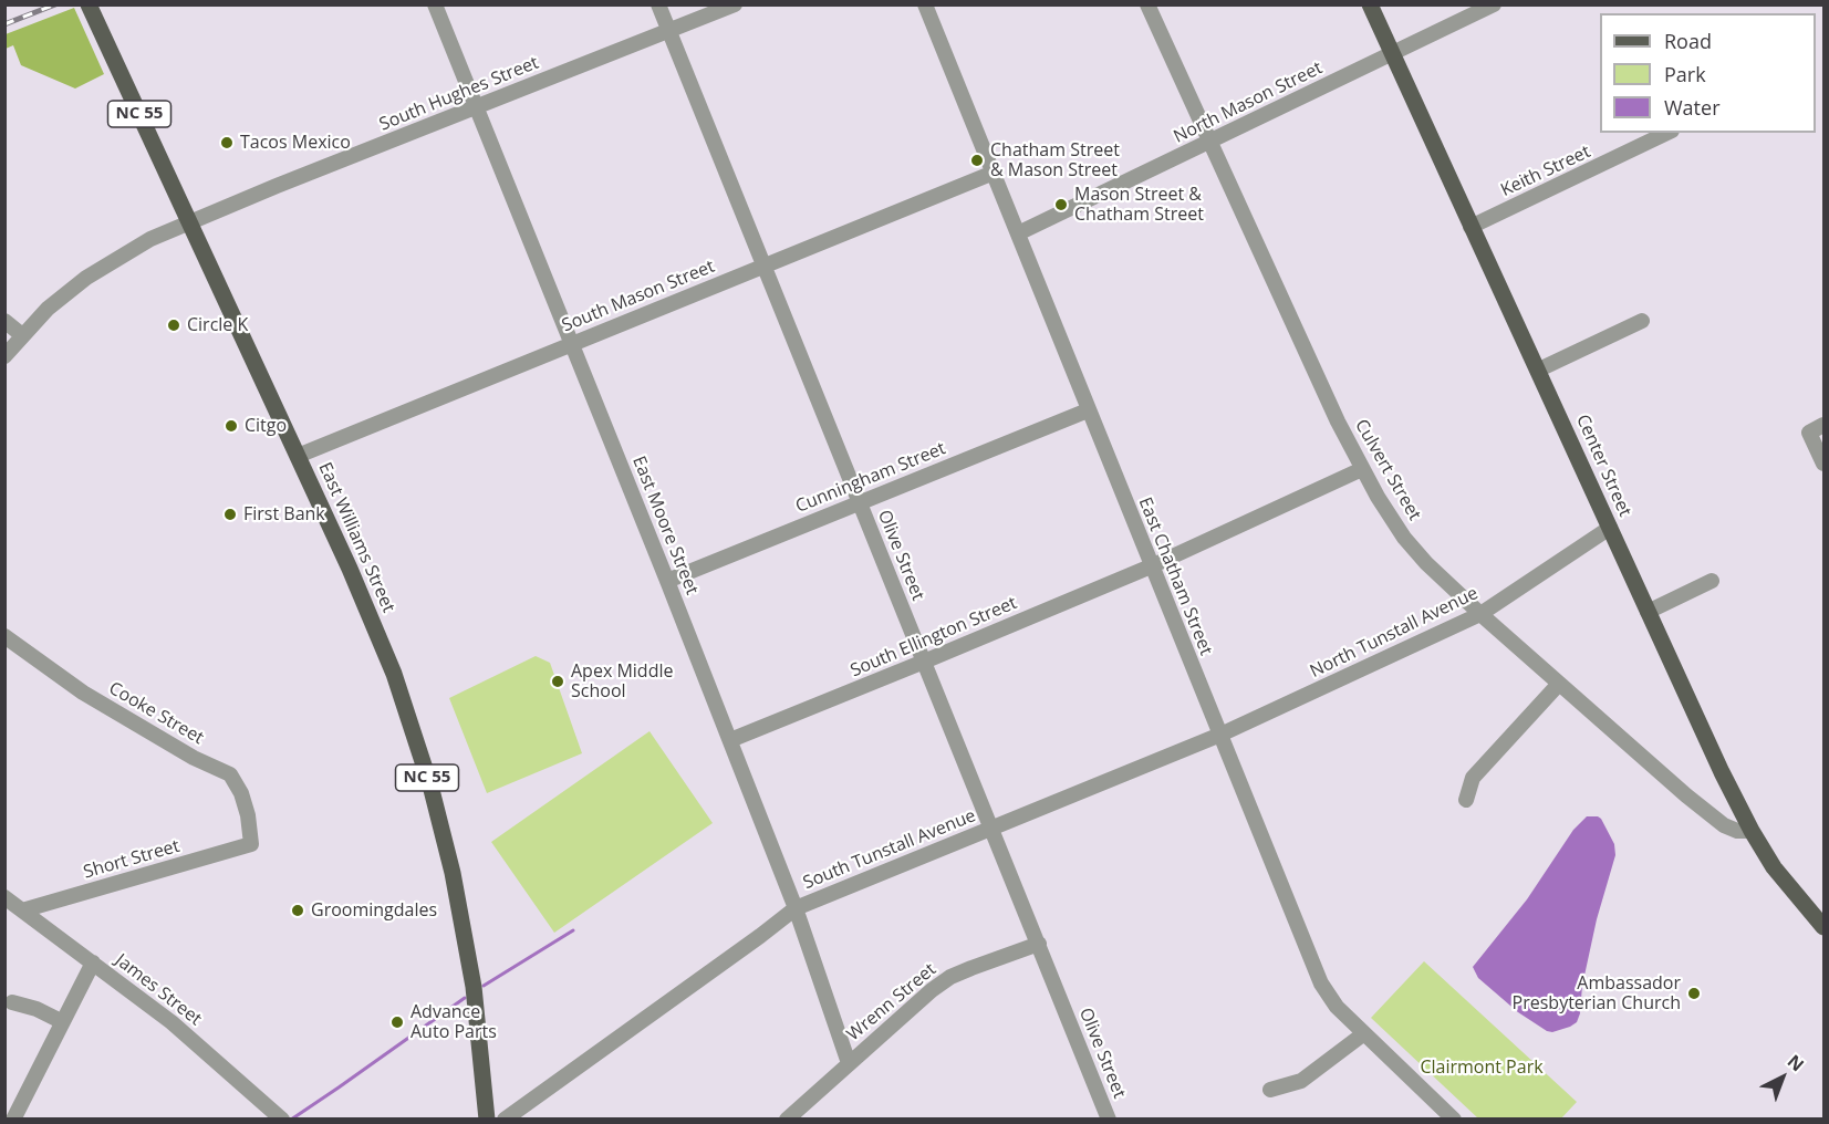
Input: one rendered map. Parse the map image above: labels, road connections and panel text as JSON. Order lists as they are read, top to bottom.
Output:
{
  "streets": {
    "main road": ["NC 55", "Center Street", "East Williams Street"],
    "street": [
      "South Hughes Street",
      "North Mason Street",
      "Keith Street",
      "South Mason Street",
      "Culvert Street",
      "Cunningham Street",
      "East Moore Street",
      "Olive Street",
      "East Chatham Street",
      "North Tunstall Avenue",
      "South Ellington Street",
      "Cooke Street",
      "South Tunstall Avenue",
      "Short Street",
      "James Street",
      "Wrenn Street"
    ]
  },
  "crossings": [
    ["South Hughes Street", "East Moore Street"],
    ["South Hughes Street", "East Williams Street"],
    ["South Hughes Street", "Olive Street"],
    ["North Mason Street", "Center Street"],
    ["North Mason Street", "Culvert Street"],
    ["North Mason Street", "East Chatham Street"],
    ["Keith Street", "Center Street"],
    ["South Mason Street", "East Moore Street"],
    ["South Mason Street", "East Williams Street"],
    ["South Mason Street", "Olive Street"],
    ["South Mason Street", "East Chatham Street"],
    ["Center Street", "Culvert Street"],
    ["Center Street", "North Tunstall Avenue"],
    ["Culvert Street", "North Tunstall Avenue"],
    ["Culvert Street", "South Ellington Street"],
    ["Cunningham Street", "East Moore Street"],
    ["Cunningham Street", "Olive Street"],
    ["Cunningham Street", "East Chatham Street"],
    ["East Moore Street", "South Ellington Street"],
    ["East Moore Street", "South Tunstall Avenue"],
    ["East Moore Street", "Wrenn Street"],
    ["Olive Street", "South Ellington Street"],
    ["Olive Street", "South Tunstall Avenue"],
    ["Olive Street", "Wrenn Street"],
    ["East Chatham Street", "North Tunstall Avenue"],
    ["East Chatham Street", "South Ellington Street"],
    ["East Chatham Street", "South Tunstall Avenue"],
    ["North Tunstall Avenue", "South Tunstall Avenue"],
    ["Cooke Street", "Short Street"],
    ["Short Street", "James Street"]
  ],
  "parks": ["Clairmont Park"],
  "places": [
    "Tacos Mexico",
    "Chatham Street & Mason Street",
    "Mason Street & Chatham Street",
    "Circle K",
    "Citgo",
    "First Bank",
    "Apex Middle School",
    "Groomingdales",
    "Ambassador Presbyterian Church",
    "Advance Auto Parts"
  ],
  "legend": ["Road", "Park", "Water"],
  "north": "top right"
}
